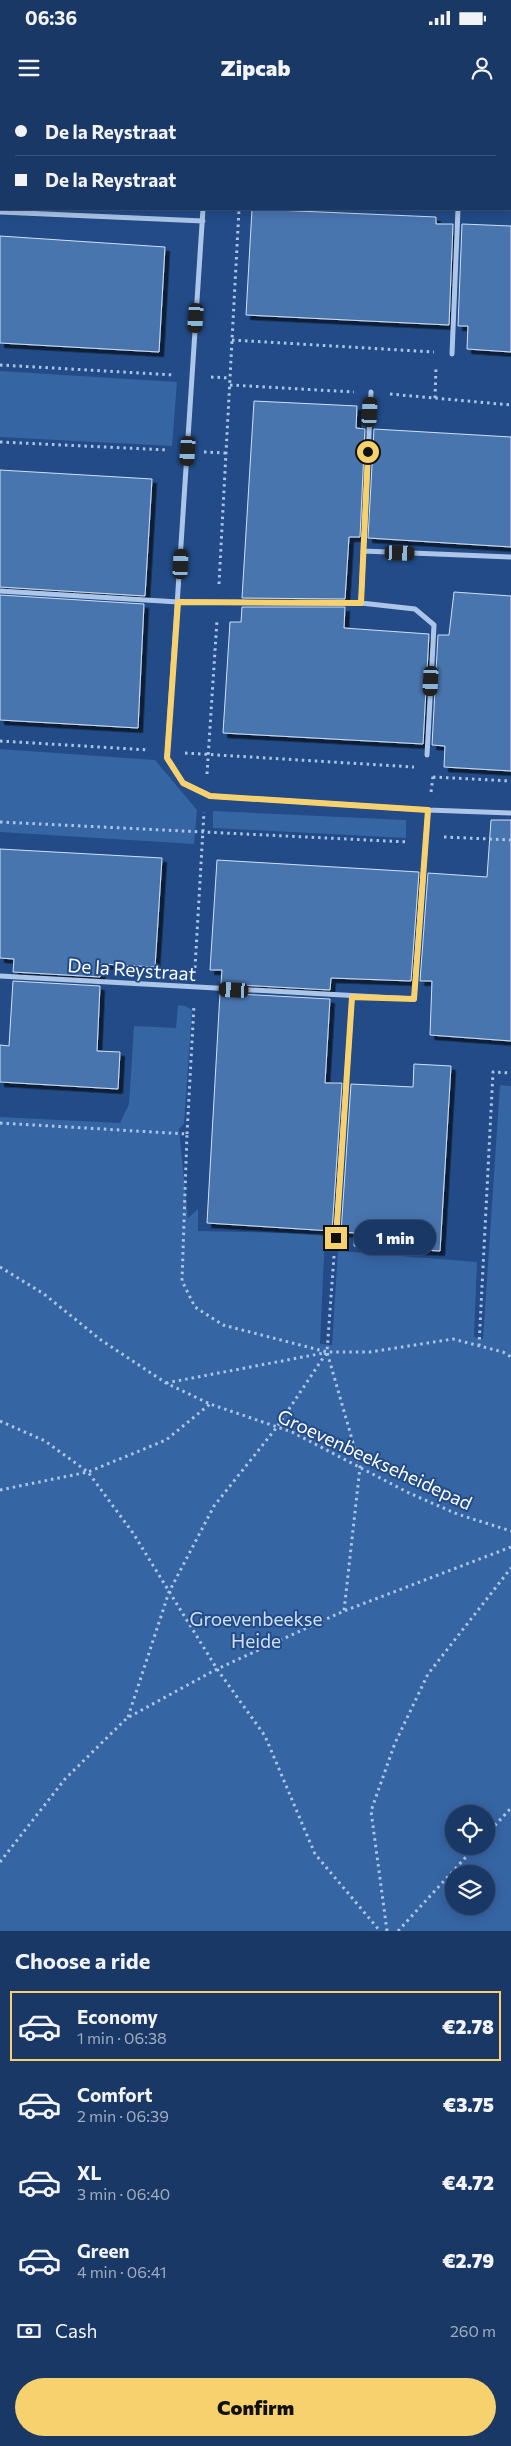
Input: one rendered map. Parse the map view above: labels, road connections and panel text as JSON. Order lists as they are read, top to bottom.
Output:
{
  "streets": {
    "street": ["De la Reystraat"],
    "path": ["Groevenbeekseheidepad"]
  },
  "parks": ["Groevenbeekse Heide"],
  "page": {
    "status": "06:36",
    "header": "Zipcab",
    "banner": ["De la Reystraat", "De la Reystraat"],
    "bubble": "1 min",
    "heading": "Choose a ride",
    "list": [
      {
        "name": "Economy",
        "note": "1 min · 06:38",
        "value": "€2.78"
      },
      {
        "name": "Comfort",
        "note": "2 min · 06:39",
        "value": "€3.75"
      },
      {
        "name": "XL",
        "note": "3 min · 06:40",
        "value": "€4.72"
      },
      {
        "name": "Green",
        "note": "4 min · 06:41",
        "value": "€2.79"
      }
    ],
    "pay": ["Cash", "260 m"],
    "buttons": "Confirm"
  }
}
